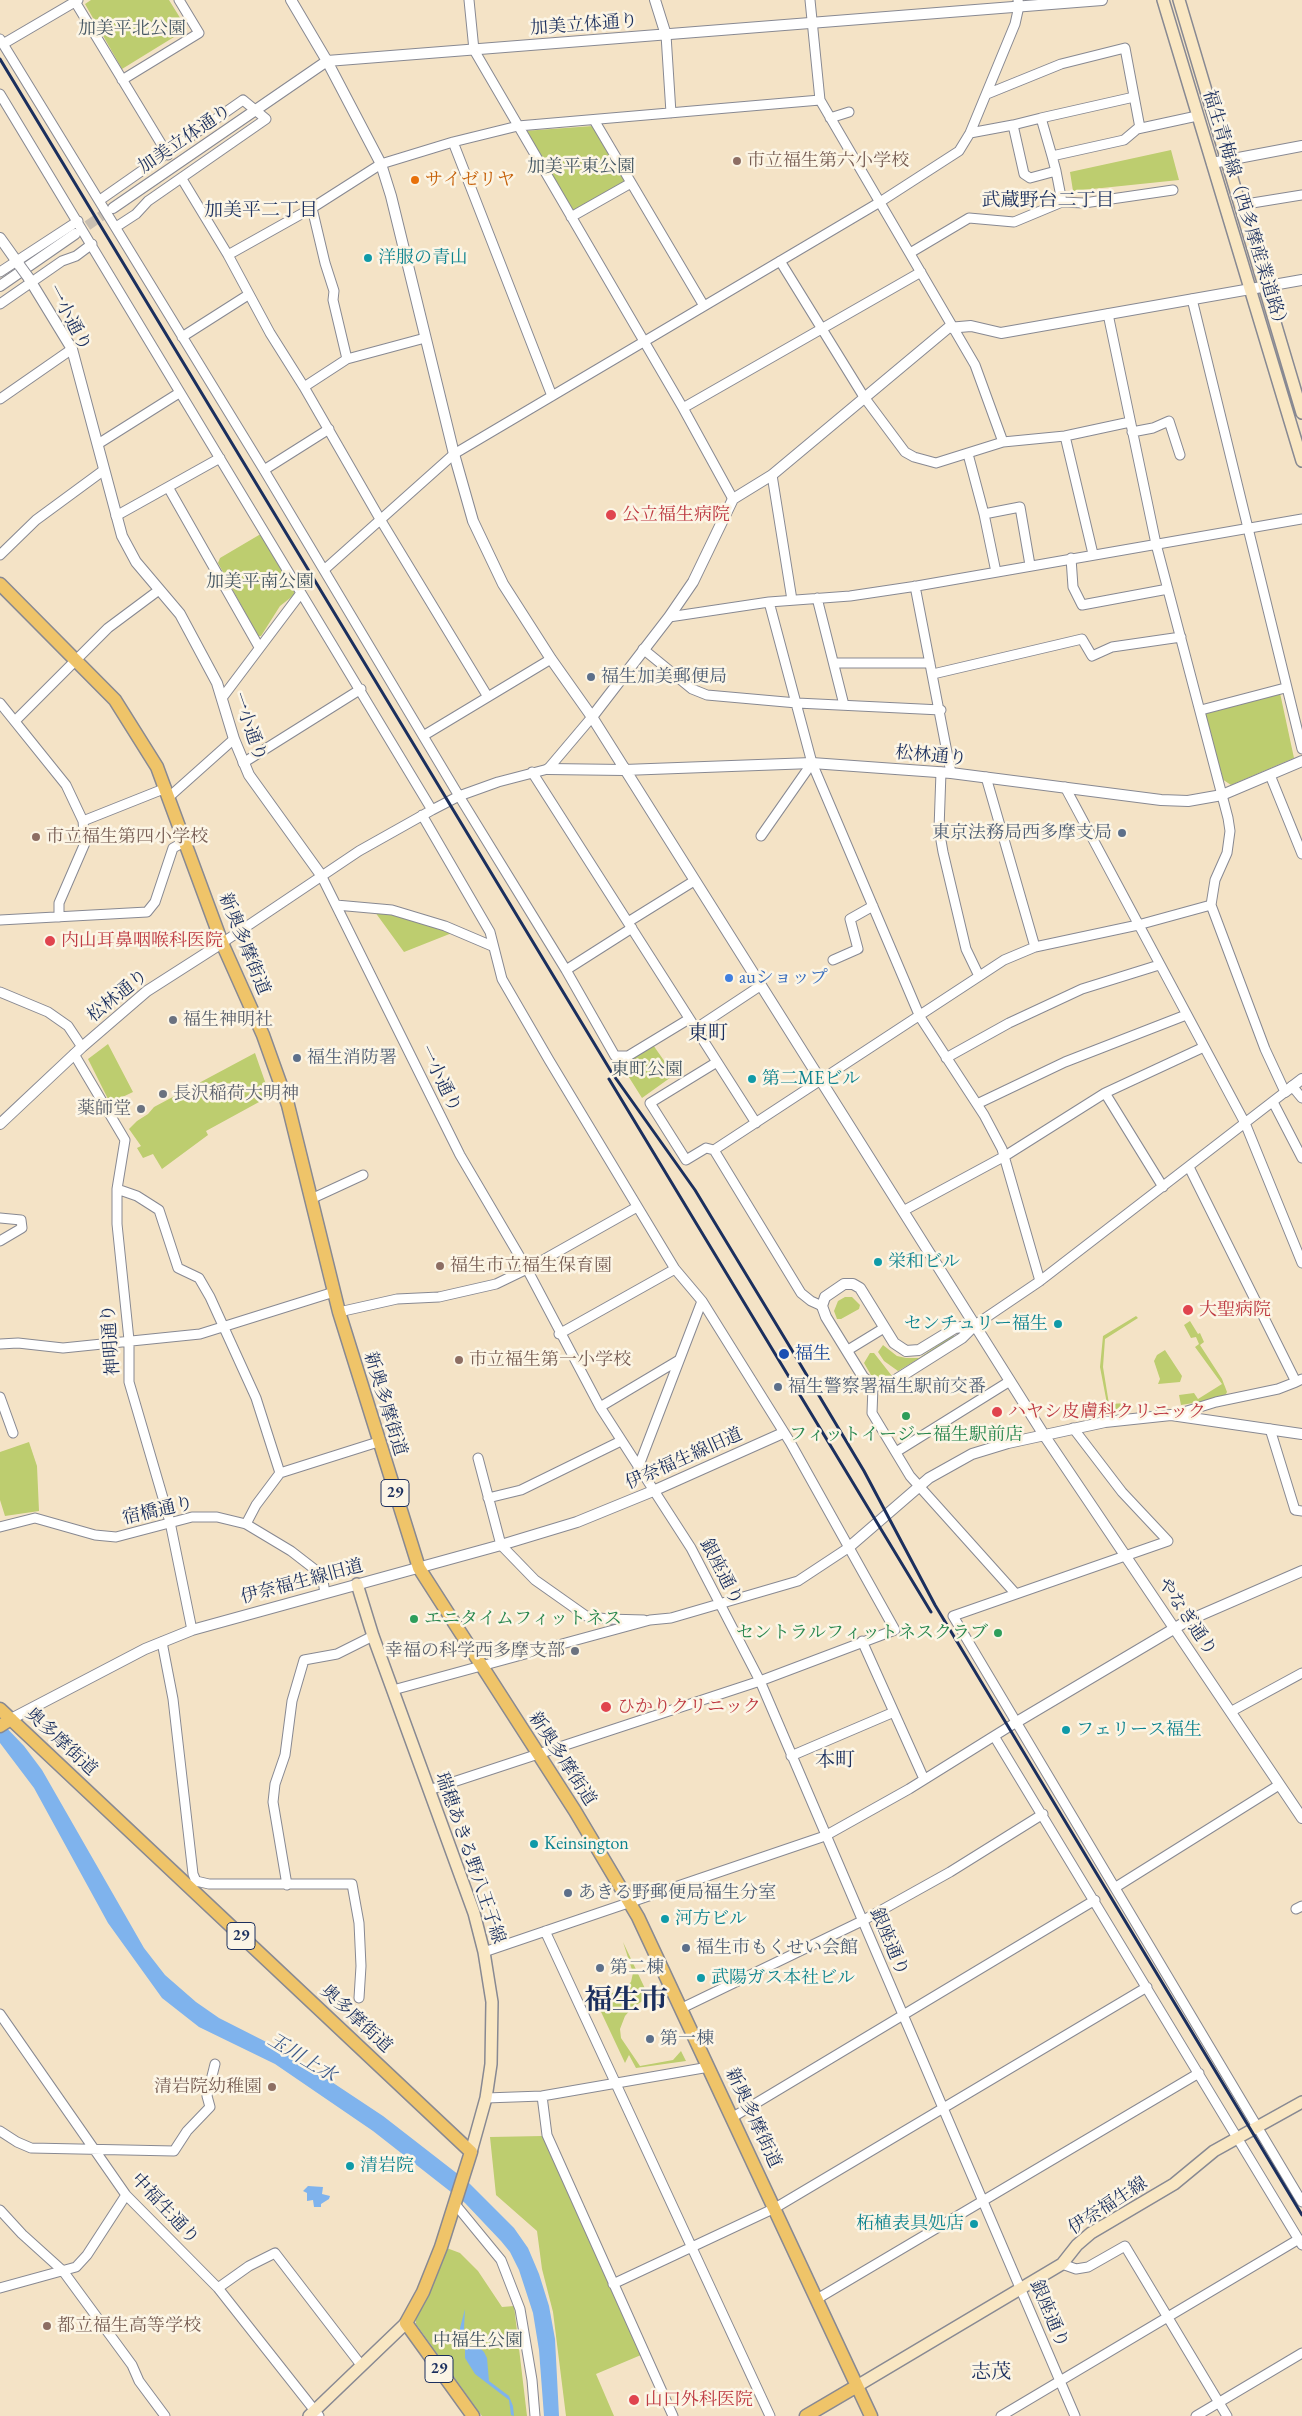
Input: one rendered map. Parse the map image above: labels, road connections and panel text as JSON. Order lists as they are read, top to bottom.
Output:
{
  "streets": {
    "main road": [
      "福生青梅線（西多摩産業道路）",
      "新奥多摩街道",
      "29",
      "奥多摩街道",
      "瑞穂あきる野八王子線",
      "伊奈福生線"
    ],
    "street": [
      "加美立体通り",
      "一小通り",
      "松林通り",
      "神明通り",
      "伊奈福生線旧道",
      "宿橋通り",
      "銀座通り",
      "やなぎ通り",
      "中福生通り"
    ]
  },
  "crossings": [
    ["加美立体通り", "やなぎ通り"],
    ["一小通り", "松林通り"],
    ["一小通り", "銀座通り"],
    ["松林通り", "新奥多摩街道"],
    ["松林通り", "神明通り"],
    ["松林通り", "やなぎ通り"],
    ["新奥多摩街道", "伊奈福生線旧道"],
    ["新奥多摩街道", "伊奈福生線"],
    ["神明通り", "伊奈福生線旧道"],
    ["神明通り", "宿橋通り"],
    ["伊奈福生線旧道", "宿橋通り"],
    ["伊奈福生線旧道", "銀座通り"],
    ["伊奈福生線旧道", "奥多摩街道"],
    ["伊奈福生線旧道", "瑞穂あきる野八王子線"],
    ["銀座通り", "伊奈福生線"],
    ["奥多摩街道", "瑞穂あきる野八王子線"]
  ],
  "districts": [
    "武蔵野台二丁目",
    "加美平二丁目",
    "東町",
    "本町",
    "福生市",
    "志茂"
  ],
  "water": ["玉川上水"],
  "parks": [
    "加美平北公園",
    "加美平東公園",
    "加美平南公園",
    "東町公園",
    "中福生公園"
  ],
  "places": [
    "市立福生第六小学校",
    "サイゼリヤ",
    "洋服の青山",
    "公立福生病院",
    "福生加美郵便局",
    "東京法務局西多摩支局",
    "市立福生第四小学校",
    "内山耳鼻咽喉科医院",
    "auショップ",
    "福生神明社",
    "福生消防署",
    "第二MEビル",
    "長沢稲荷大明神",
    "薬師堂",
    "栄和ビル",
    "福生市立福生保育園",
    "大聖病院",
    "センチュリー福生",
    "福生",
    "市立福生第一小学校",
    "福生警察署福生駅前交番",
    "ハヤシ皮膚科クリニック",
    "フィットイージー福生駅前店",
    "エニタイムフィットネス",
    "セントラルフィットネスクラブ",
    "幸福の科学西多摩支部",
    "ひかりクリニック",
    "フェリース福生",
    "Keinsington",
    "あきる野郵便局福生分室",
    "河方ビル",
    "福生市もくせい会館",
    "第二棟",
    "武陽ガス本社ビル",
    "第一棟",
    "清岩院幼稚園",
    "清岩院",
    "柘植表具処店",
    "都立福生高等学校",
    "山口外科医院"
  ]
}
